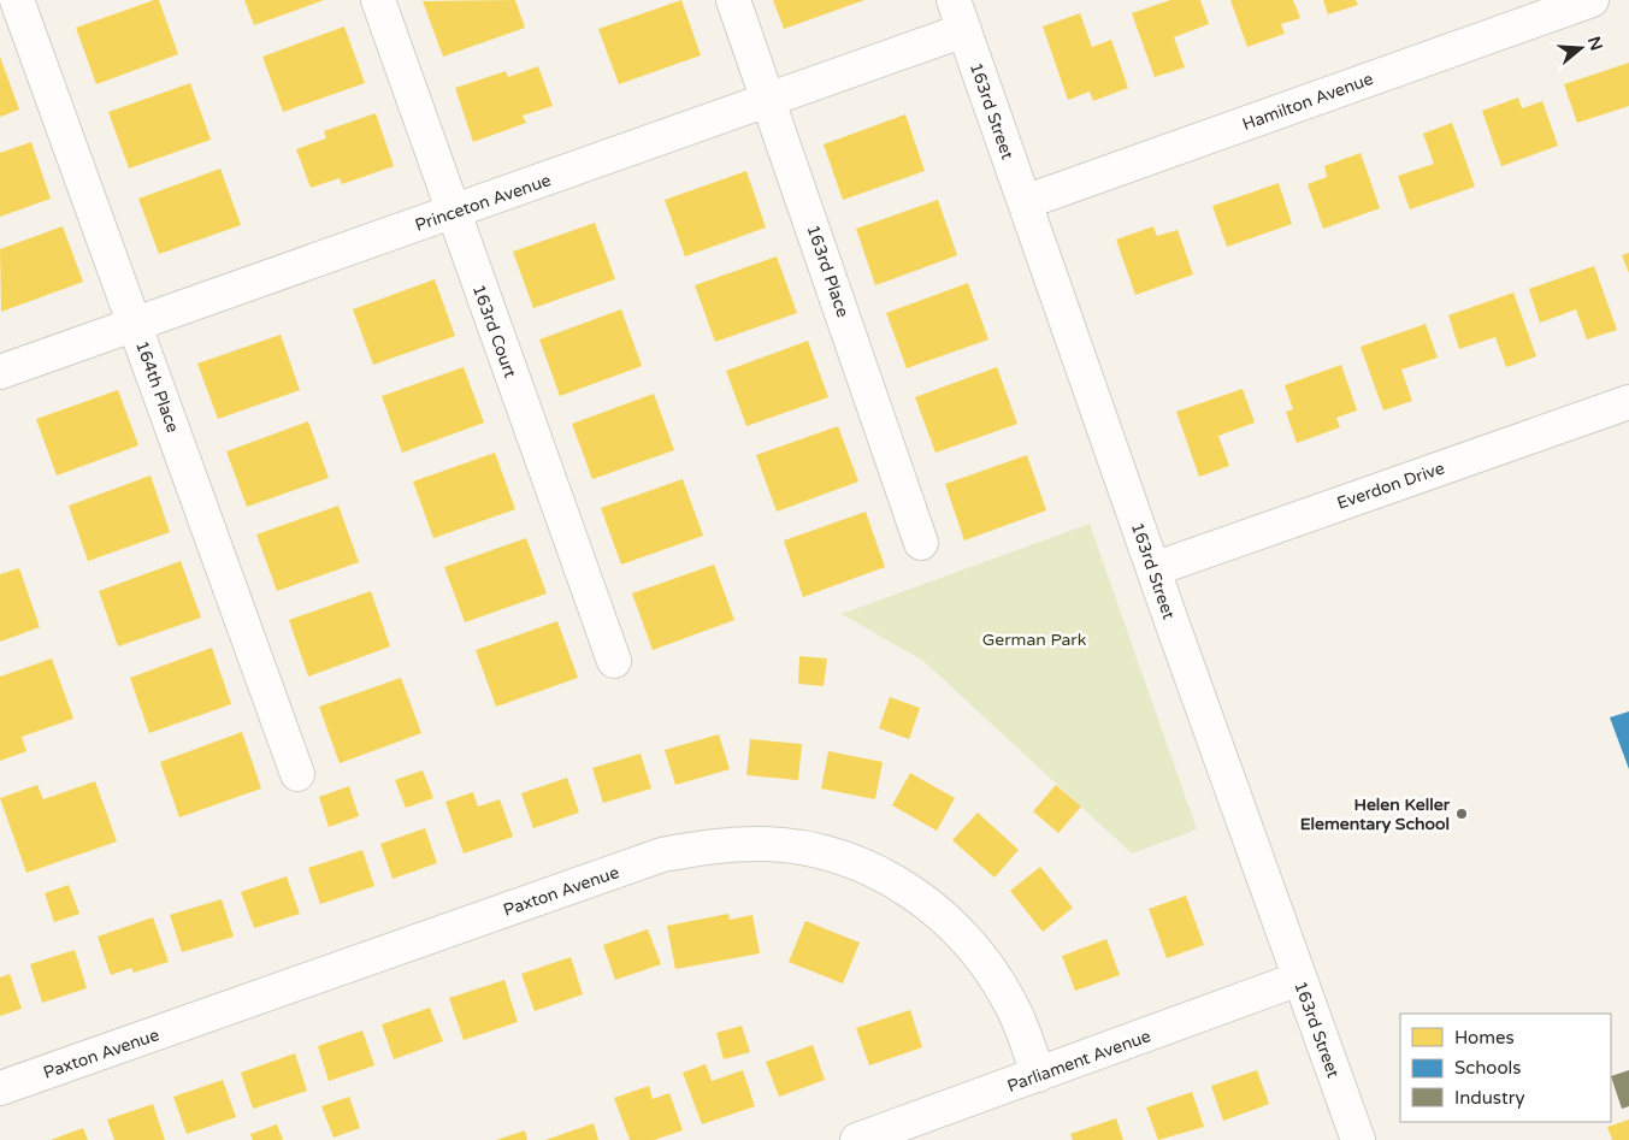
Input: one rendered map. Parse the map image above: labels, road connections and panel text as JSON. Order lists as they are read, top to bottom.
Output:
{
  "streets": {
    "street": [
      "Hamilton Avenue",
      "163rd Street",
      "Princeton Avenue",
      "163rd Place",
      "163rd Court",
      "164th Place",
      "Everdon Drive",
      "Paxton Avenue",
      "Parliament Avenue"
    ]
  },
  "crossings": [
    ["Hamilton Avenue", "163rd Street"],
    ["163rd Street", "Princeton Avenue"],
    ["163rd Street", "Everdon Drive"],
    ["163rd Street", "Parliament Avenue"],
    ["Princeton Avenue", "163rd Place"],
    ["Princeton Avenue", "163rd Court"],
    ["Princeton Avenue", "164th Place"],
    ["Paxton Avenue", "Parliament Avenue"]
  ],
  "parks": ["German Park"],
  "places": ["Helen Keller Elementary School"],
  "legend": ["Homes", "Schools", "Industry"],
  "north": "right"
}
